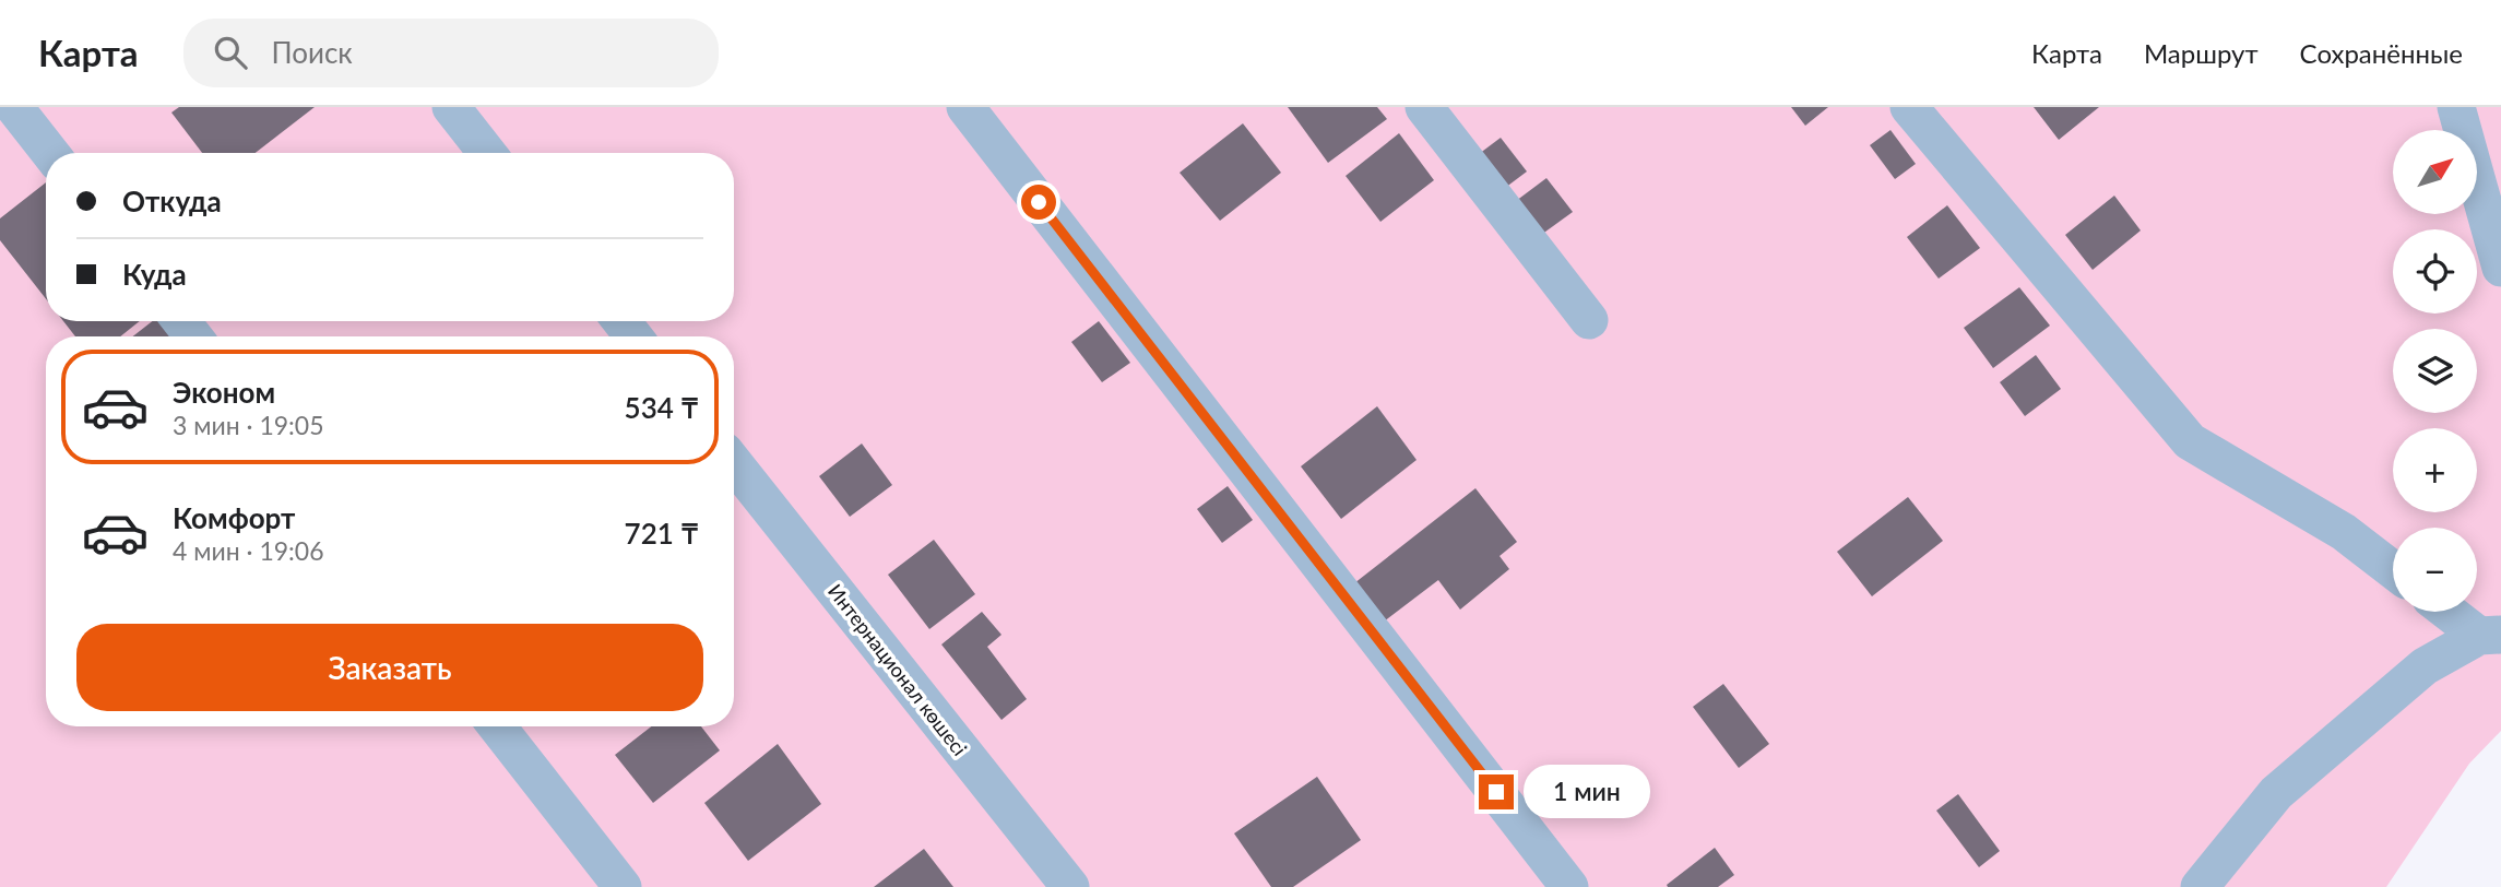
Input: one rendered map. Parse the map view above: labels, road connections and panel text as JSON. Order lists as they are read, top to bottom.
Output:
{
  "streets": {
    "street": ["Интернационал көшесі"]
  },
  "north": "top right",
  "page": {
    "header": "Карта",
    "search": "Поиск",
    "nav": ["Карта", "Маршрут", "Сохранённые"],
    "map_buttons": ["+", "−"],
    "banner": ["Откуда", "Куда"],
    "list": [
      {
        "name": "Эконом",
        "note": "3 мин · 19:05",
        "value": "534 ₸"
      },
      {
        "name": "Комфорт",
        "note": "4 мин · 19:06",
        "value": "721 ₸"
      }
    ],
    "buttons": "Заказать",
    "bubble": "1 мин"
  }
}
